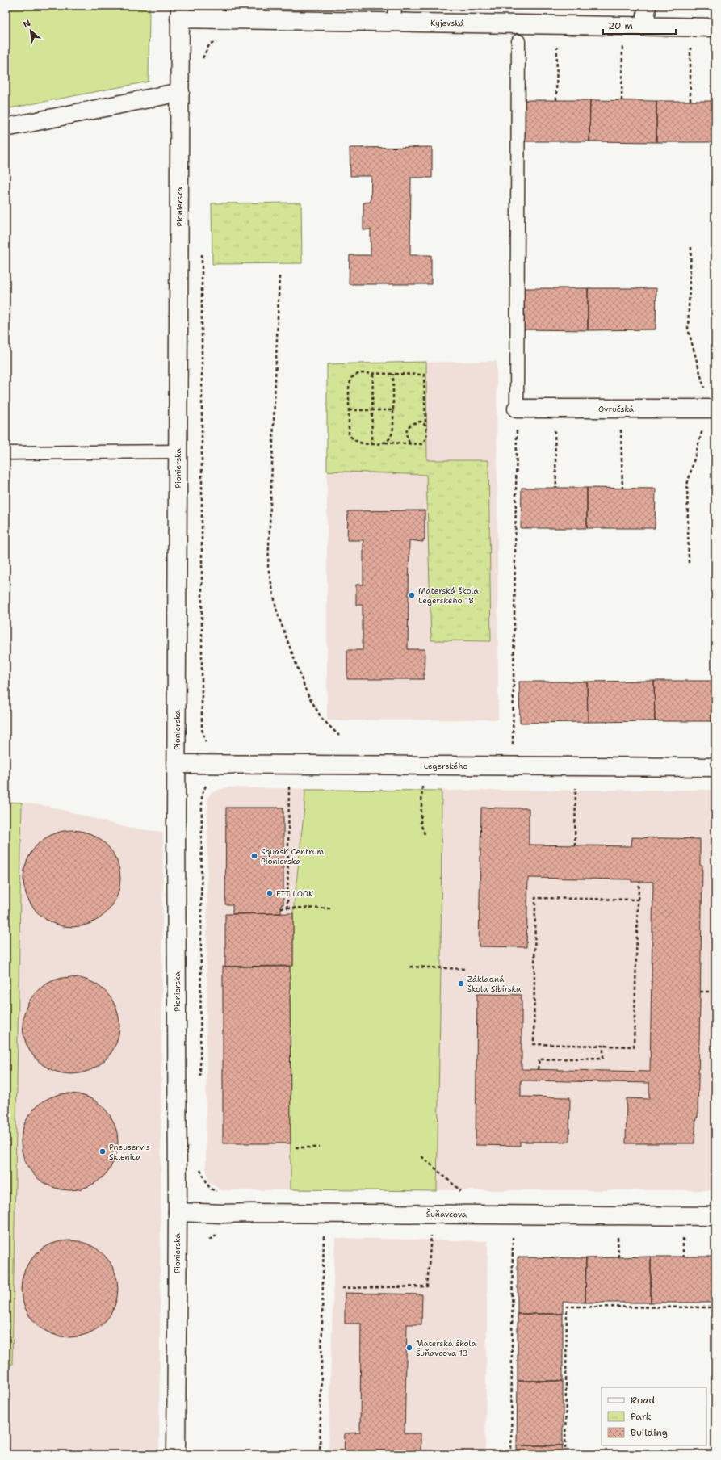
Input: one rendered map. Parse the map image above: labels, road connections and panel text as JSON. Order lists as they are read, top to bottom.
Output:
{
  "streets": {
    "street": [
      "Kyjevská",
      "Pionierska",
      "Ovručská",
      "Legerského",
      "Šuňavcova"
    ]
  },
  "crossings": [
    ["Kyjevská", "Pionierska"],
    ["Pionierska", "Legerského"],
    ["Pionierska", "Šuňavcova"]
  ],
  "places": [
    "Materská škola Legerského 18",
    "Squash Centrum Pionierska",
    "FIT LOOK",
    "Základná škola Sibírska",
    "Pneuservis Sklenica",
    "Materská škola Šuňavcova 13"
  ],
  "legend": ["Road", "Park", "Building"],
  "scale_bar": "20 m",
  "north": "top left"
}
